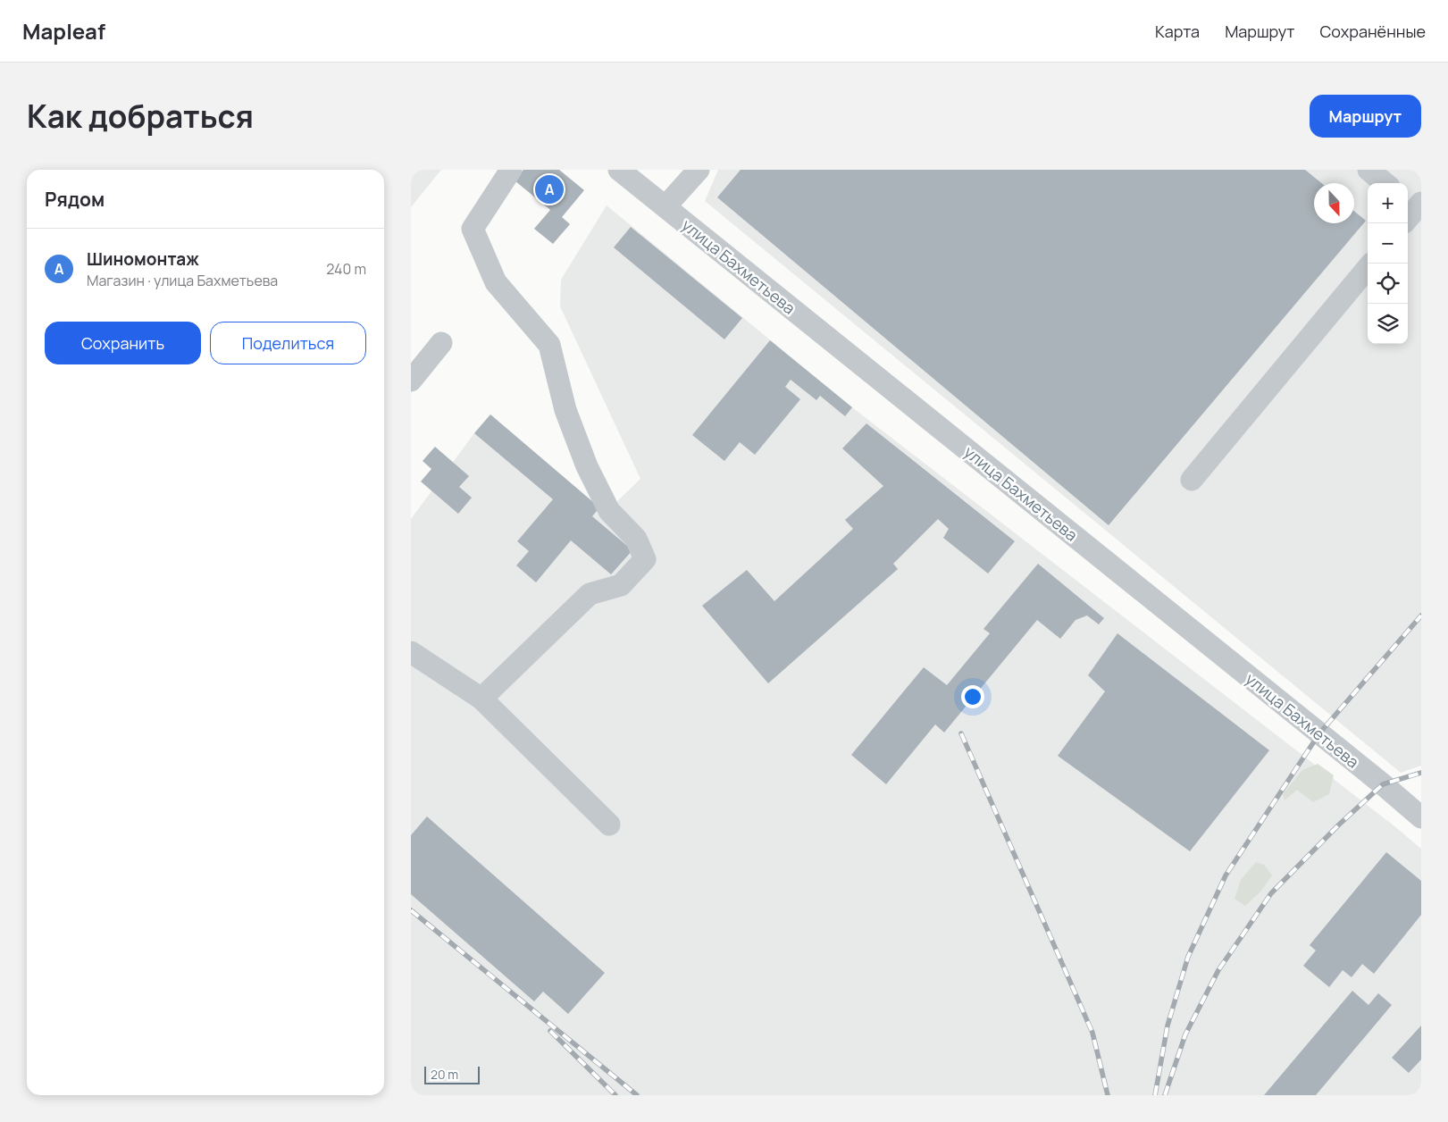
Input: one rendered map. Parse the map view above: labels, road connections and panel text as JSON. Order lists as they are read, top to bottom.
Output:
{
  "streets": {
    "street": ["улица Бахметьева"]
  },
  "scale_bar": "20 m",
  "north": "bottom",
  "page": {
    "header": "Mapleaf",
    "nav": ["Карта", "Маршрут", "Сохранённые"],
    "title": "Как добраться",
    "buttons": [
      "Маршрут",
      ["Сохранить", "Поделиться"]
    ],
    "heading": "Рядом",
    "pins": "A",
    "map_buttons": ["+", "−"],
    "list": [
      {
        "mark": "A",
        "name": "Шиномонтаж",
        "note": "Магазин · улица Бахметьева",
        "value": "240 m"
      }
    ],
    "scale": "20 m"
  }
}
